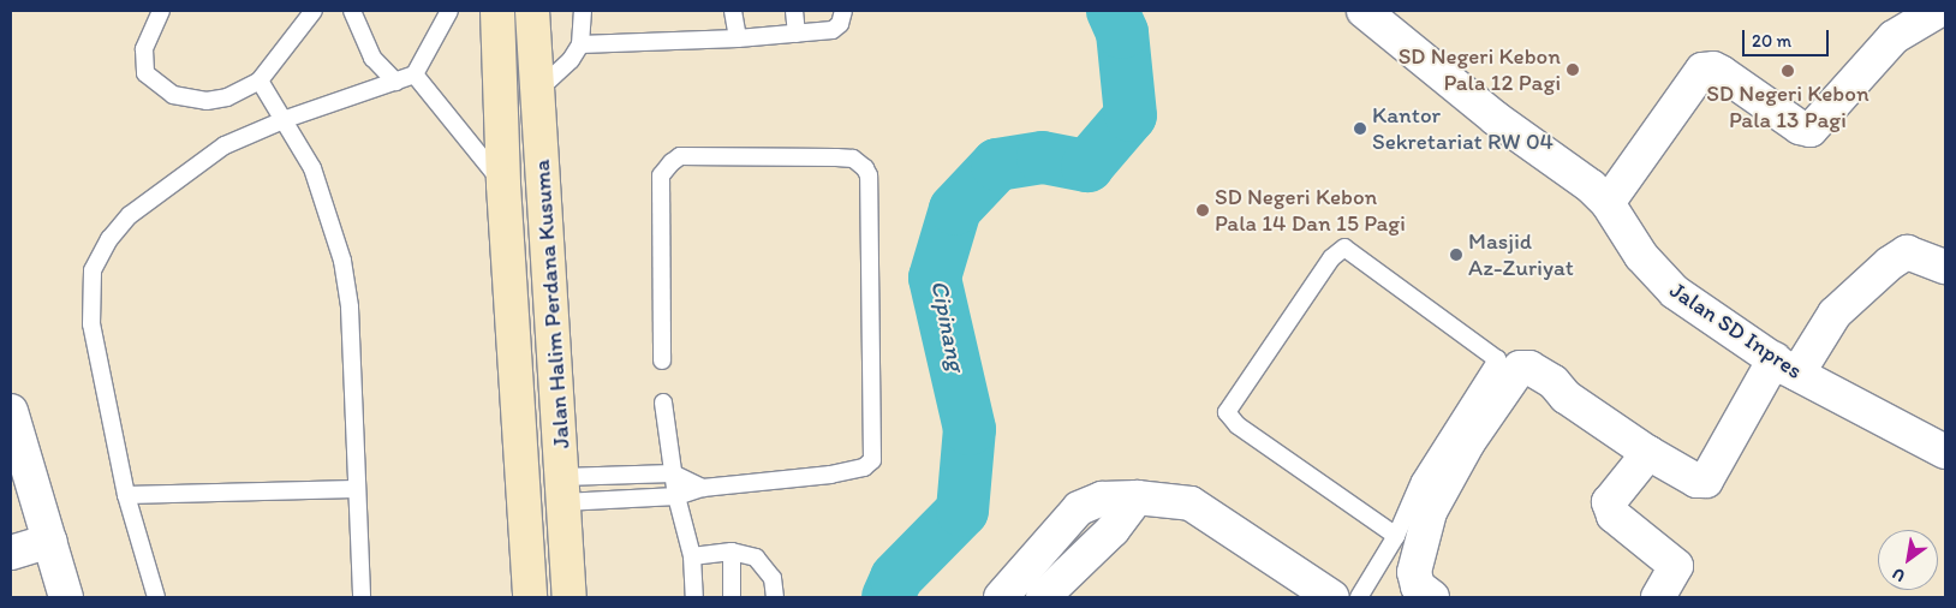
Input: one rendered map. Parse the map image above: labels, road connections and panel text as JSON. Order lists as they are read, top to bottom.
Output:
{
  "streets": {
    "street": ["Jalan Halim Perdana Kusuma", "Jalan SD Inpres"]
  },
  "water": ["Cipinang"],
  "places": [
    "SD Negeri Kebon Pala 12 Pagi",
    "SD Negeri Kebon Pala 13 Pagi",
    "Kantor Sekretariat RW 04",
    "SD Negeri Kebon Pala 14 Dan 15 Pagi",
    "Masjid Az-Zuriyat"
  ],
  "scale_bar": "20 m",
  "north": "bottom left"
}
